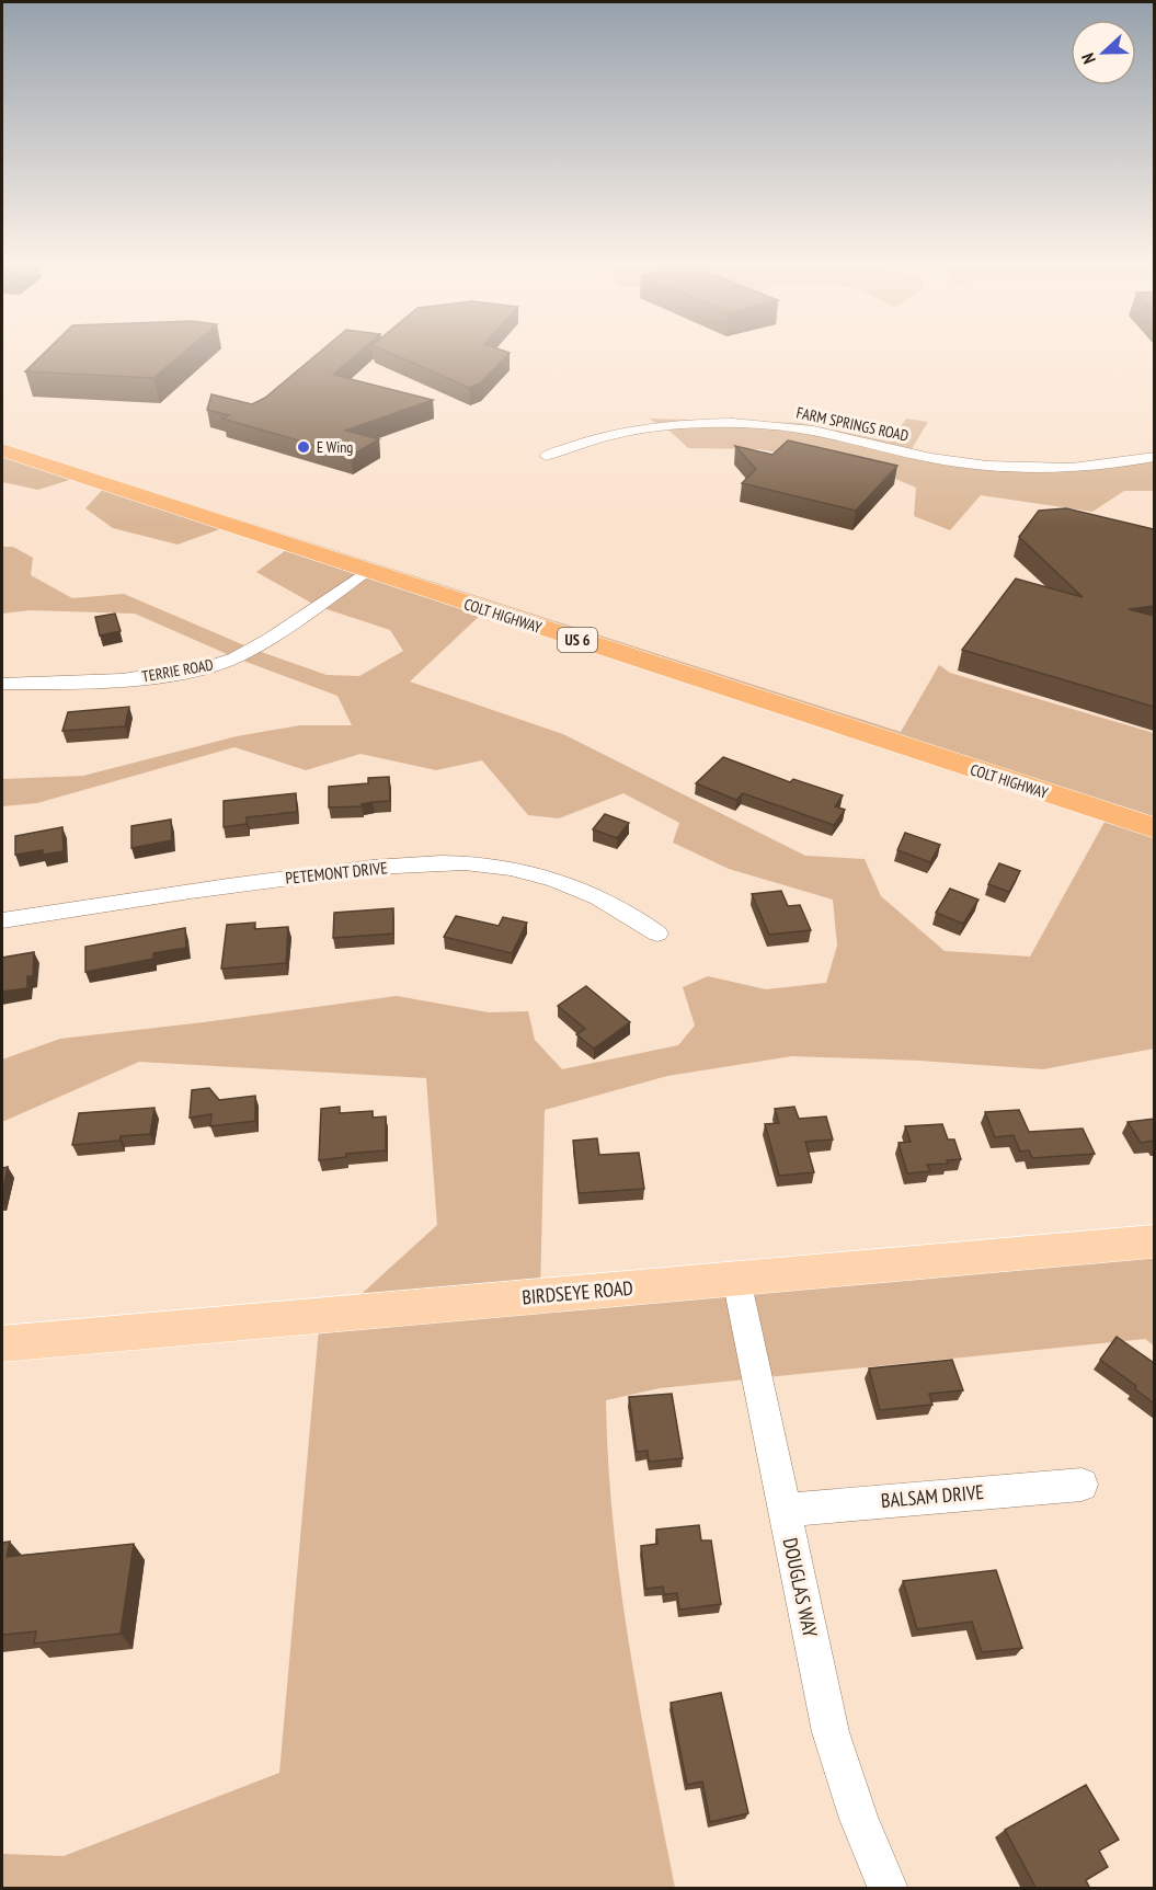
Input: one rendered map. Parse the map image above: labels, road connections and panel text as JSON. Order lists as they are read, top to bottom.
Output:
{
  "streets": {
    "highway": ["COLT HIGHWAY", "US 6"],
    "main road": ["BIRDSEYE ROAD"],
    "street": [
      "FARM SPRINGS ROAD",
      "TERRIE ROAD",
      "PETEMONT DRIVE",
      "BALSAM DRIVE",
      "DOUGLAS WAY"
    ]
  },
  "crossings": [
    ["COLT HIGHWAY", "TERRIE ROAD"],
    ["BIRDSEYE ROAD", "DOUGLAS WAY"],
    ["BALSAM DRIVE", "DOUGLAS WAY"]
  ],
  "places": ["E Wing"],
  "north": "left"
}
